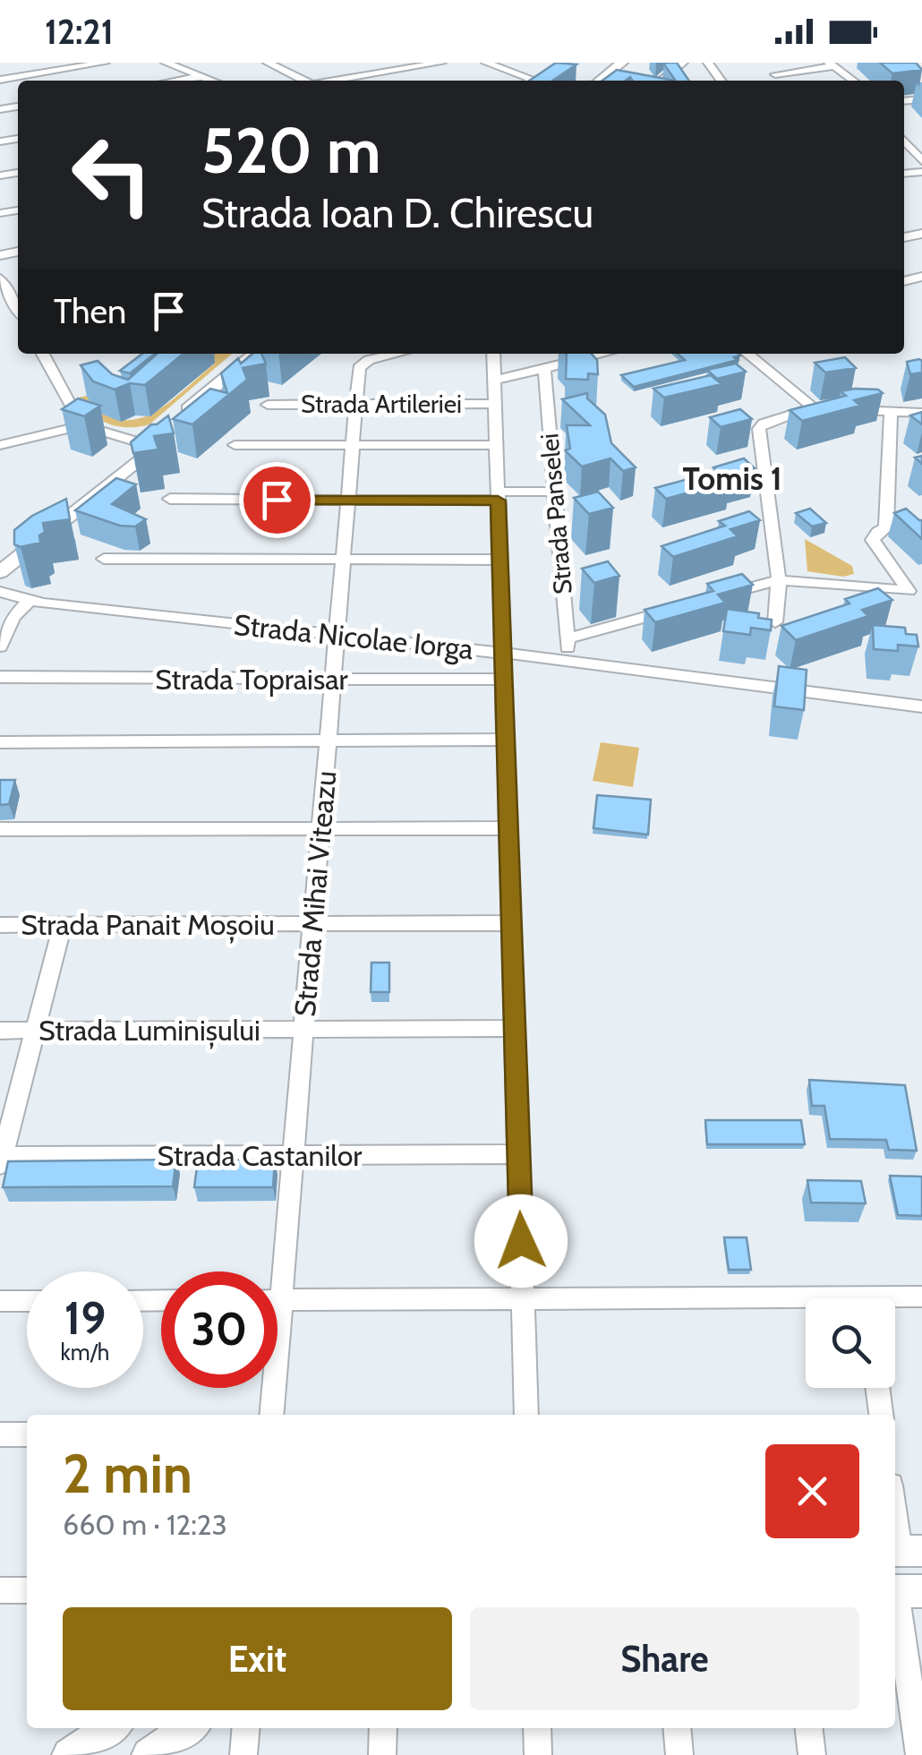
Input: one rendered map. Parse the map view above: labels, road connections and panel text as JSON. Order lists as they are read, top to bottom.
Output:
{
  "streets": {
    "street": [
      "Strada Artileriei",
      "Strada Panselei",
      "Strada Nicolae Iorga",
      "Strada Topraisar",
      "Strada Mihai Viteazu",
      "Strada Panait Moșoiu",
      "Strada Luminișului",
      "Strada Castanilor"
    ]
  },
  "crossings": [
    ["Strada Artileriei", "Strada Mihai Viteazu"],
    ["Strada Panselei", "Strada Nicolae Iorga"],
    ["Strada Nicolae Iorga", "Strada Mihai Viteazu"],
    ["Strada Topraisar", "Strada Mihai Viteazu"],
    ["Strada Mihai Viteazu", "Strada Panait Moșoiu"],
    ["Strada Mihai Viteazu", "Strada Luminișului"],
    ["Strada Mihai Viteazu", "Strada Castanilor"]
  ],
  "districts": ["Tomis 1"],
  "page": {
    "status": "12:21",
    "turn": ["520 m", "Strada Ioan D. Chirescu"],
    "then": "Then",
    "speed": "19 km/h",
    "limit": "30",
    "heading": ["2 min", "660 m · 12:23"],
    "buttons": ["Exit", "Share"]
  }
}
